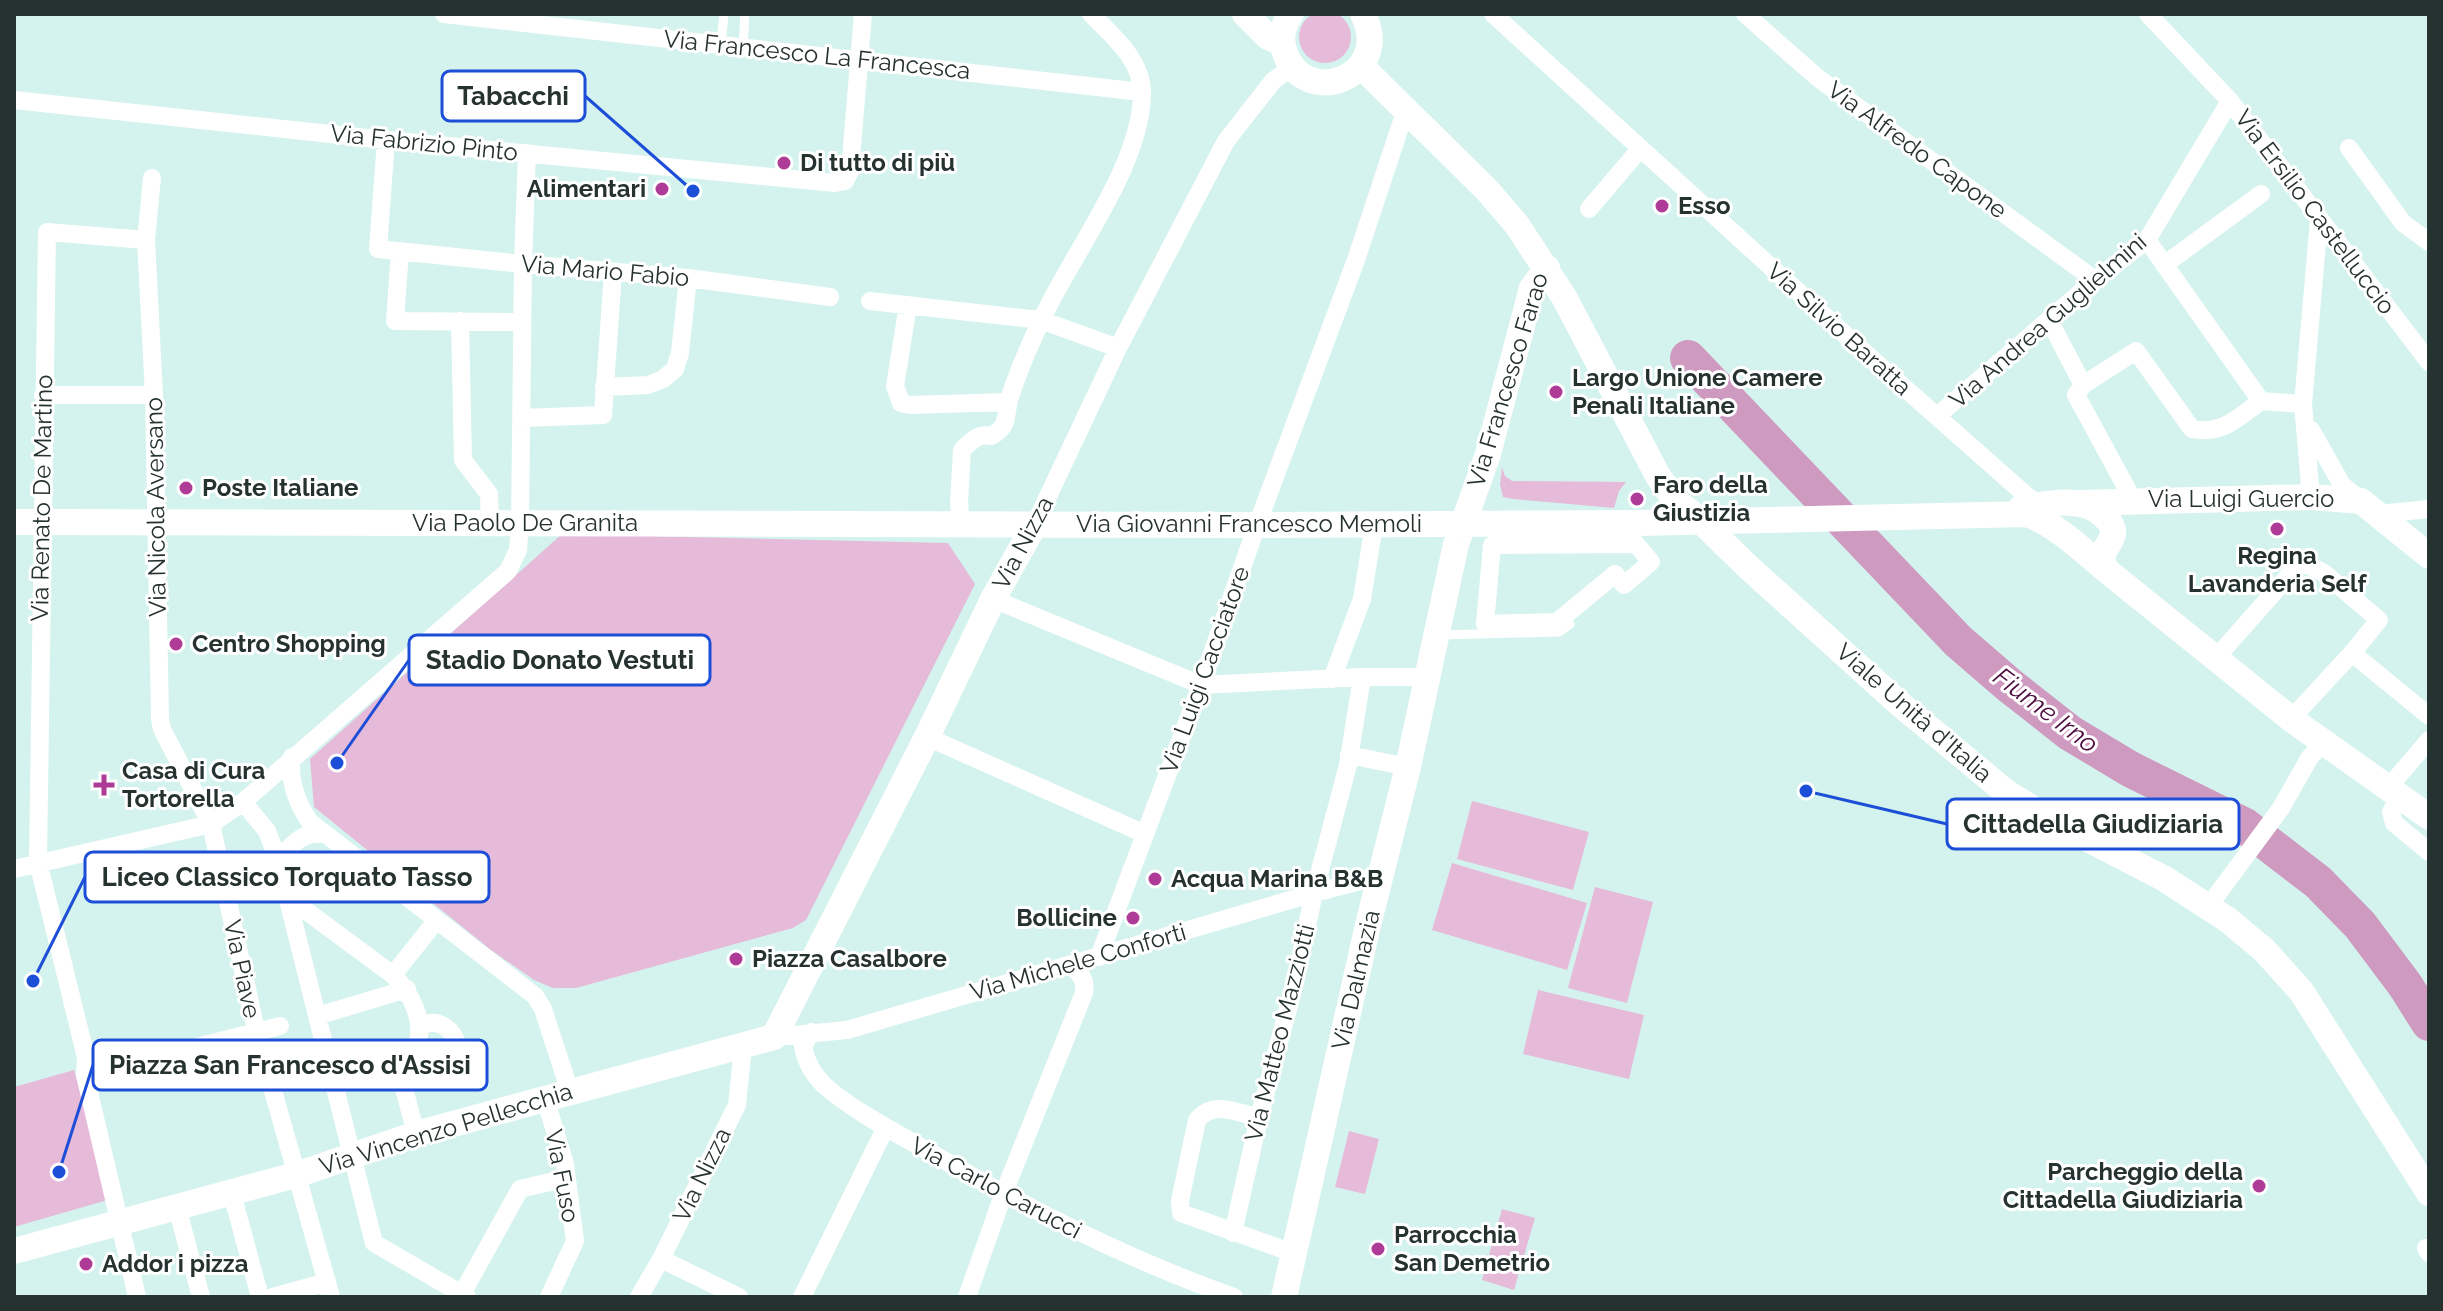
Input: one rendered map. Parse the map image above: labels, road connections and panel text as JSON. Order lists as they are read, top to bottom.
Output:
{
  "streets": {
    "main road": [
      "Via Silvio Baratta",
      "Via Francesco Farao",
      "Via Luigi Guercio",
      "Via Paolo De Granita",
      "Via Giovanni Francesco Memoli",
      "Via Nizza",
      "Viale Unità d'Italia",
      "Via Dalmazia",
      "Via Vincenzo Pellecchia"
    ],
    "street": [
      "Via Francesco La Francesca",
      "Via Fabrizio Pinto",
      "Via Alfredo Capone",
      "Via Ersilio Castelluccio",
      "Via Mario Fabio",
      "Via Andrea Guglielmini",
      "Via Renato De Martino",
      "Via Nicola Aversano",
      "Via Luigi Cacciatore",
      "Via Michele Conforti",
      "Via Piave",
      "Via Matteo Mazziotti",
      "Via Fuso",
      "Via Carlo Carucci"
    ]
  },
  "crossings": [
    ["Via Francesco La Francesca", "Via Fabrizio Pinto"],
    ["Via Fabrizio Pinto", "Via Mario Fabio"],
    ["Via Alfredo Capone", "Via Andrea Guglielmini"],
    ["Via Ersilio Castelluccio", "Via Andrea Guglielmini"],
    ["Via Andrea Guglielmini", "Via Silvio Baratta"],
    ["Via Silvio Baratta", "Via Giovanni Francesco Memoli"],
    ["Via Francesco Farao", "Via Giovanni Francesco Memoli"],
    ["Via Francesco Farao", "Via Luigi Cacciatore"],
    ["Via Francesco Farao", "Via Dalmazia"],
    ["Via Renato De Martino", "Via Nicola Aversano"],
    ["Via Renato De Martino", "Via Paolo De Granita"],
    ["Via Renato De Martino", "Via Vincenzo Pellecchia"],
    ["Via Nicola Aversano", "Via Paolo De Granita"],
    ["Via Nicola Aversano", "Via Piave"],
    ["Via Paolo De Granita", "Via Giovanni Francesco Memoli"],
    ["Via Paolo De Granita", "Via Nizza"],
    ["Via Giovanni Francesco Memoli", "Via Nizza"],
    ["Via Giovanni Francesco Memoli", "Via Luigi Cacciatore"],
    ["Via Giovanni Francesco Memoli", "Viale Unità d'Italia"],
    ["Via Giovanni Francesco Memoli", "Via Dalmazia"],
    ["Via Nizza", "Via Michele Conforti"],
    ["Via Nizza", "Via Vincenzo Pellecchia"],
    ["Via Luigi Cacciatore", "Via Michele Conforti"],
    ["Via Michele Conforti", "Via Dalmazia"],
    ["Via Michele Conforti", "Via Matteo Mazziotti"],
    ["Via Michele Conforti", "Via Vincenzo Pellecchia"],
    ["Via Michele Conforti", "Via Carlo Carucci"],
    ["Via Piave", "Via Vincenzo Pellecchia"],
    ["Via Vincenzo Pellecchia", "Via Fuso"]
  ],
  "water": ["Fiume Irno"],
  "places": {
    "other": [
      "Di tutto di più",
      "Alimentari",
      "Tabacchi",
      "Esso",
      "Largo Unione Camere Penali Italiane",
      "Poste Italiane",
      "Faro della Giustizia",
      "Regina Lavanderia Self",
      "Centro Shopping",
      "Stadio Donato Vestuti",
      "Cittadella Giudiziaria",
      "Acqua Marina B&B",
      "Bollicine",
      "Piazza Casalbore",
      "Liceo Classico Torquato Tasso",
      "Piazza San Francesco d'Assisi",
      "Parcheggio della Cittadella Giudiziaria",
      "Parrocchia San Demetrio",
      "Addor i pizza"
    ],
    "health": ["Casa di Cura Tortorella"]
  }
}
